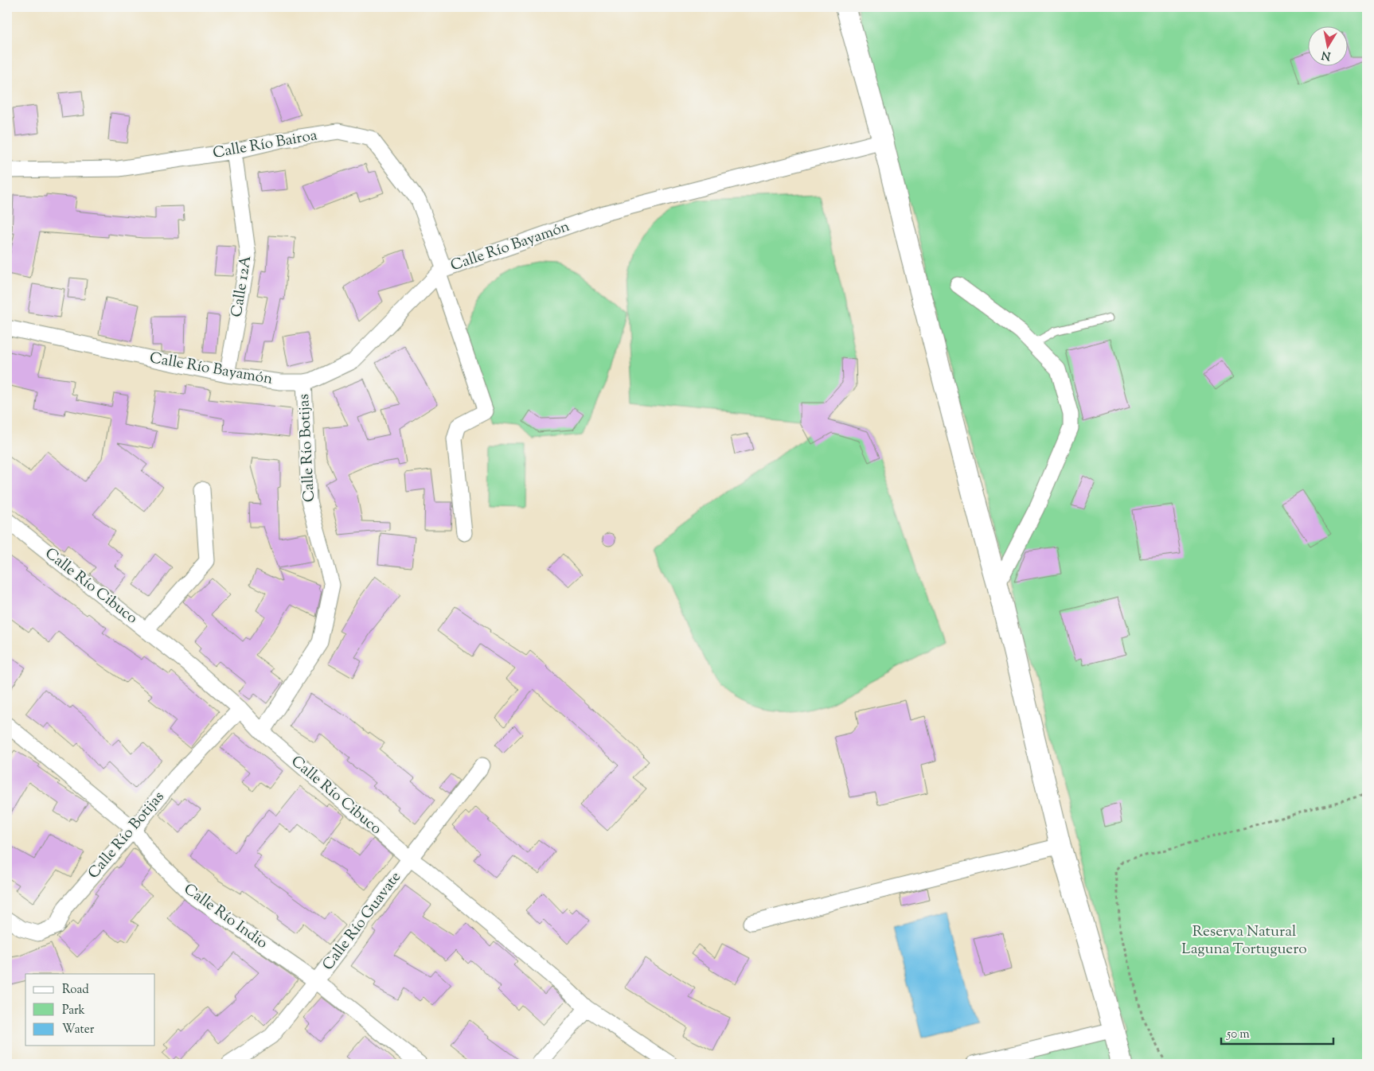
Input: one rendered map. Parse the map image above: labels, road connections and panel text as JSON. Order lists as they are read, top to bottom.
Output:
{
  "streets": {
    "street": [
      "Calle Río Bairoa",
      "Calle Río Bayamón",
      "Calle 12A",
      "Calle Río Botijas",
      "Calle Río Cibuco",
      "Calle Río Indio",
      "Calle Río Guavate"
    ]
  },
  "crossings": [
    ["Calle Río Bairoa", "Calle Río Bayamón"],
    ["Calle Río Bairoa", "Calle 12A"],
    ["Calle Río Bayamón", "Calle 12A"],
    ["Calle Río Bayamón", "Calle Río Botijas"],
    ["Calle Río Botijas", "Calle Río Cibuco"],
    ["Calle Río Botijas", "Calle Río Indio"],
    ["Calle Río Cibuco", "Calle Río Guavate"],
    ["Calle Río Indio", "Calle Río Guavate"]
  ],
  "parks": ["Reserva Natural Laguna Tortuguero"],
  "legend": ["Road", "Park", "Water"],
  "scale_bar": "50 m",
  "north": "bottom"
}
